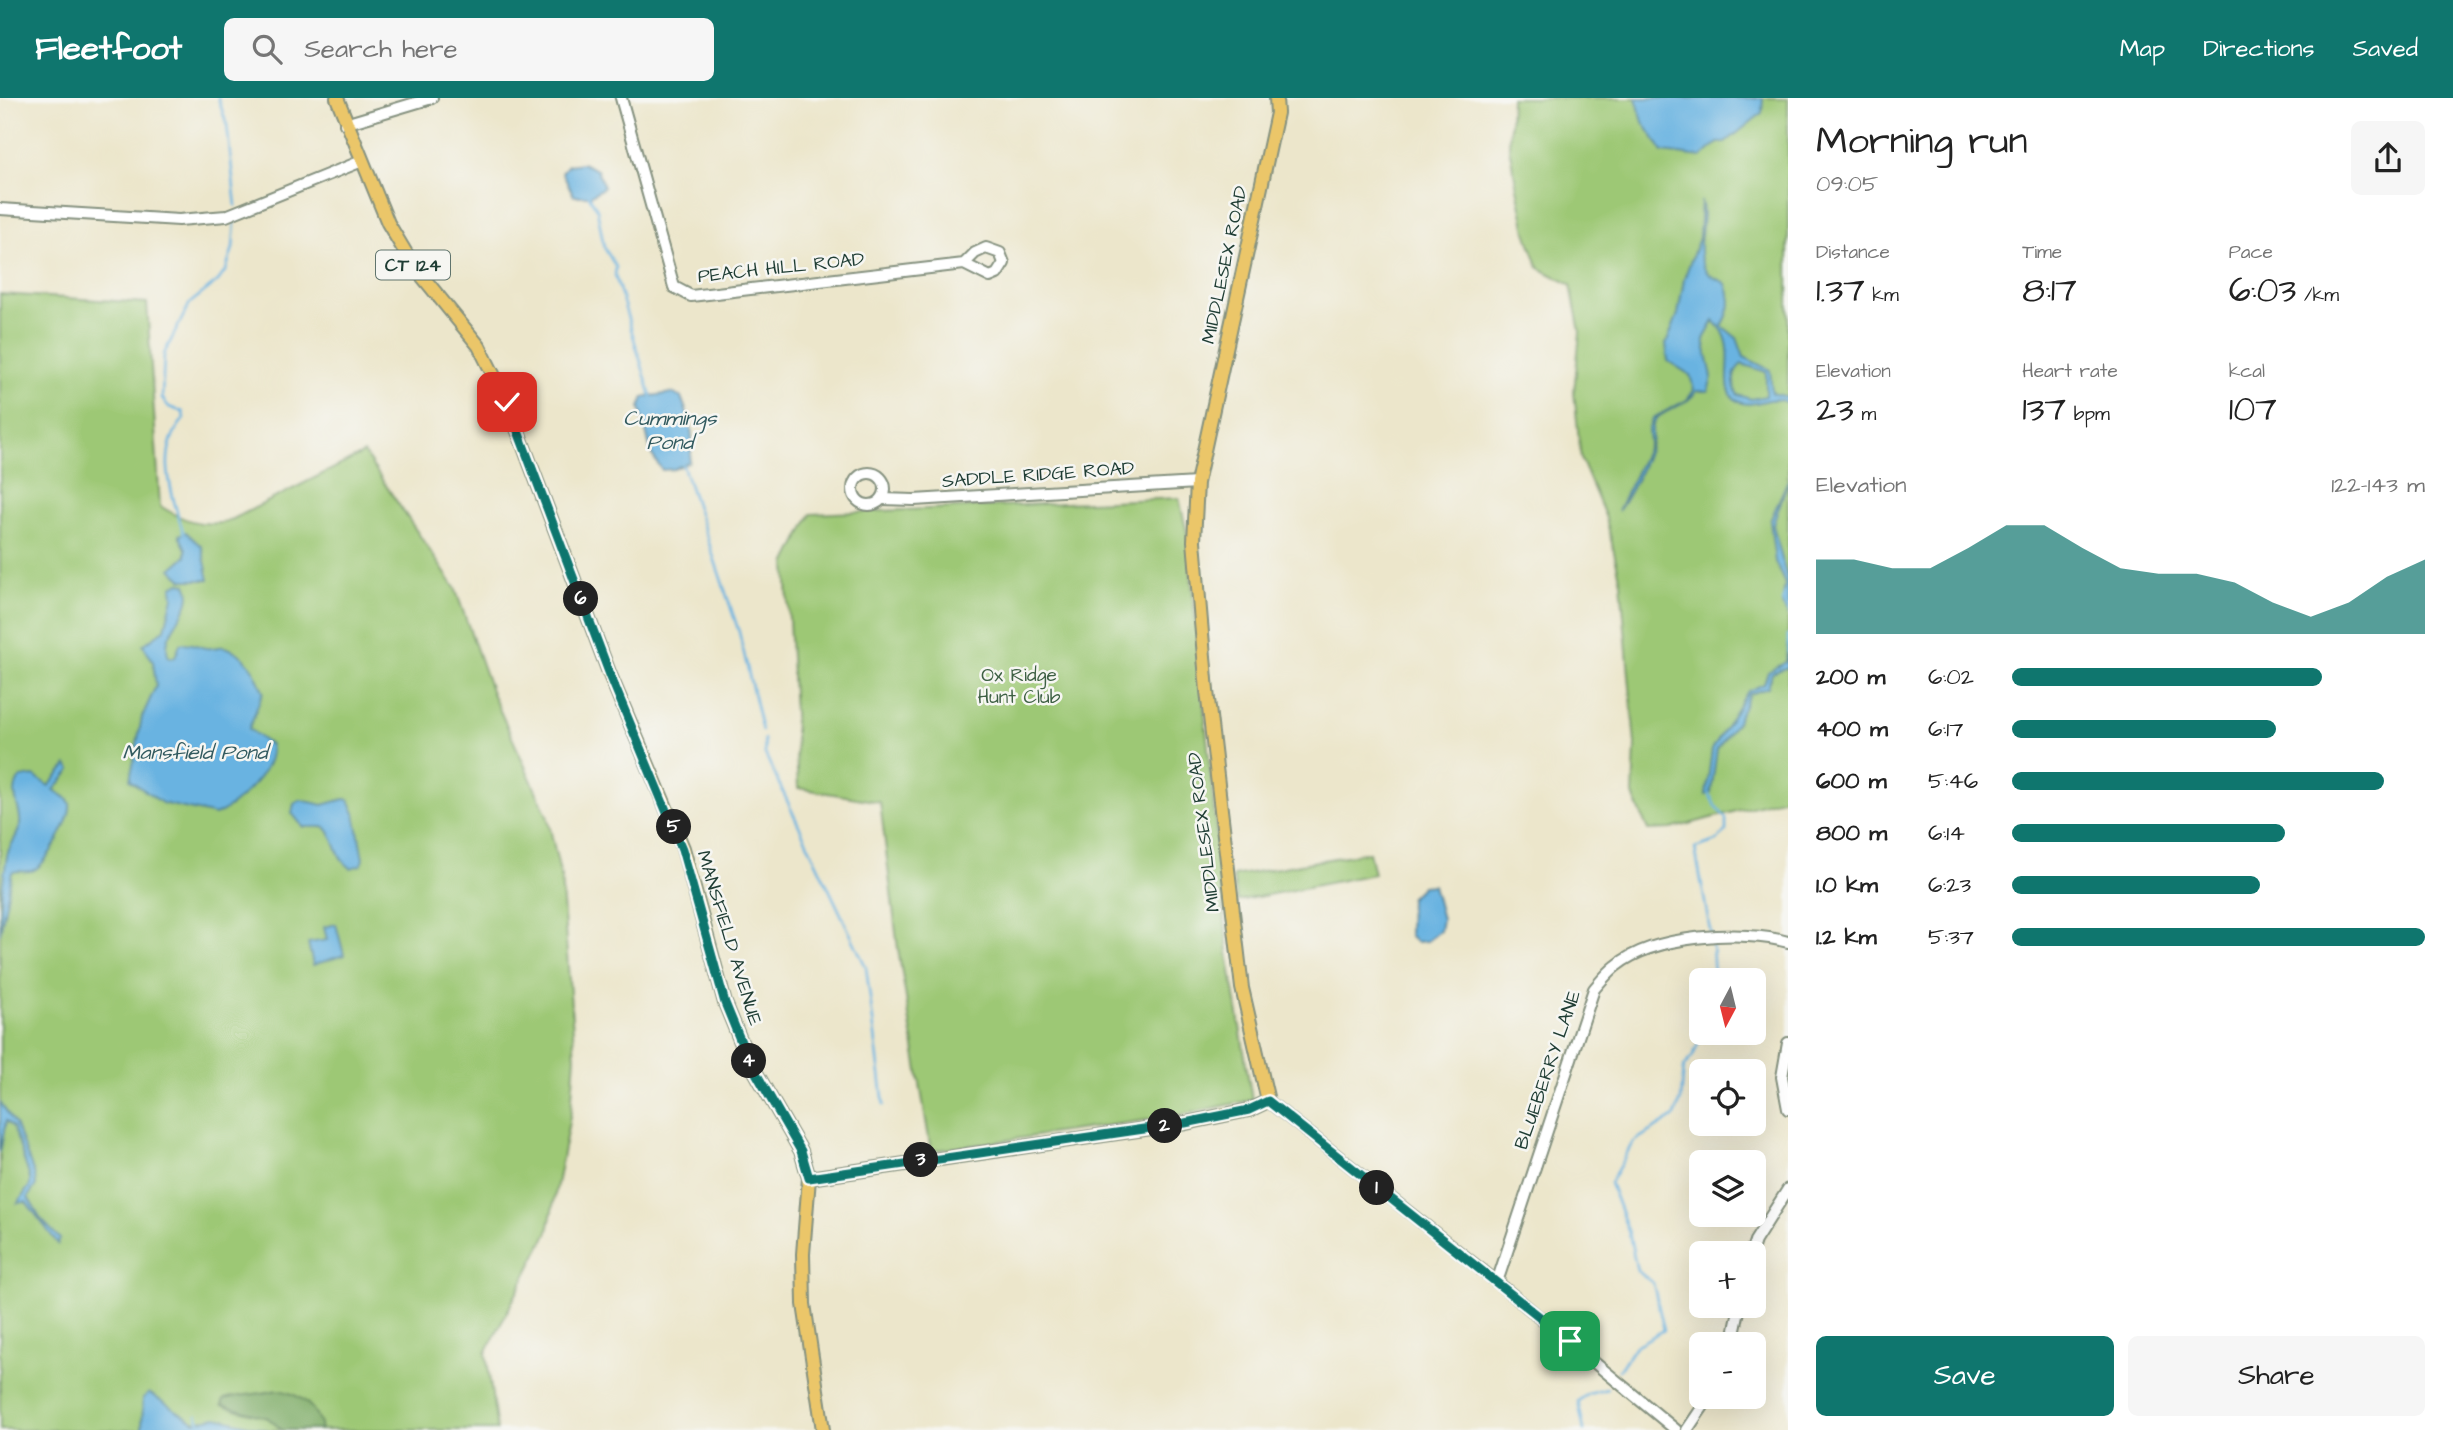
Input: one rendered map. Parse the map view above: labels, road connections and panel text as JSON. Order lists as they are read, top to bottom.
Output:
{
  "streets": {
    "main road": ["CT 124", "MIDDLESEX ROAD", "MANSFIELD AVENUE"],
    "street": ["PEACH HILL ROAD", "SADDLE RIDGE ROAD", "BLUEBERRY LANE"]
  },
  "crossings": [
    ["MIDDLESEX ROAD", "SADDLE RIDGE ROAD"]
  ],
  "water": ["Cummings Pond", "Mansfield Pond"],
  "parks": ["Ox Ridge Hunt Club"],
  "north": "bottom",
  "page": {
    "header": "Fleetfoot",
    "search": "Search here",
    "nav": ["Map", "Directions", "Saved"],
    "heading": ["Morning run", "09:05"],
    "stats": [
      ["Distance", "1.37 km"],
      ["Time", "8:17"],
      ["Pace", "6:03 /km"],
      ["Elevation", "23 m"],
      ["Heart rate", "137 bpm"],
      ["kcal", "107"]
    ],
    "chart": ["Elevation", "122–143 m"],
    "pins": [
      "6",
      "5",
      "4",
      "2",
      "3",
      "1"
    ],
    "list": [
      {
        "name": "200 m",
        "note": "6:02"
      },
      {
        "name": "400 m",
        "note": "6:17"
      },
      {
        "name": "600 m",
        "note": "5:46"
      },
      {
        "name": "800 m",
        "note": "6:14"
      },
      {
        "name": "1.0 km",
        "note": "6:23"
      },
      {
        "name": "1.2 km",
        "note": "5:37"
      }
    ],
    "map_buttons": ["+", "−"],
    "buttons": ["Save", "Share"]
  }
}
